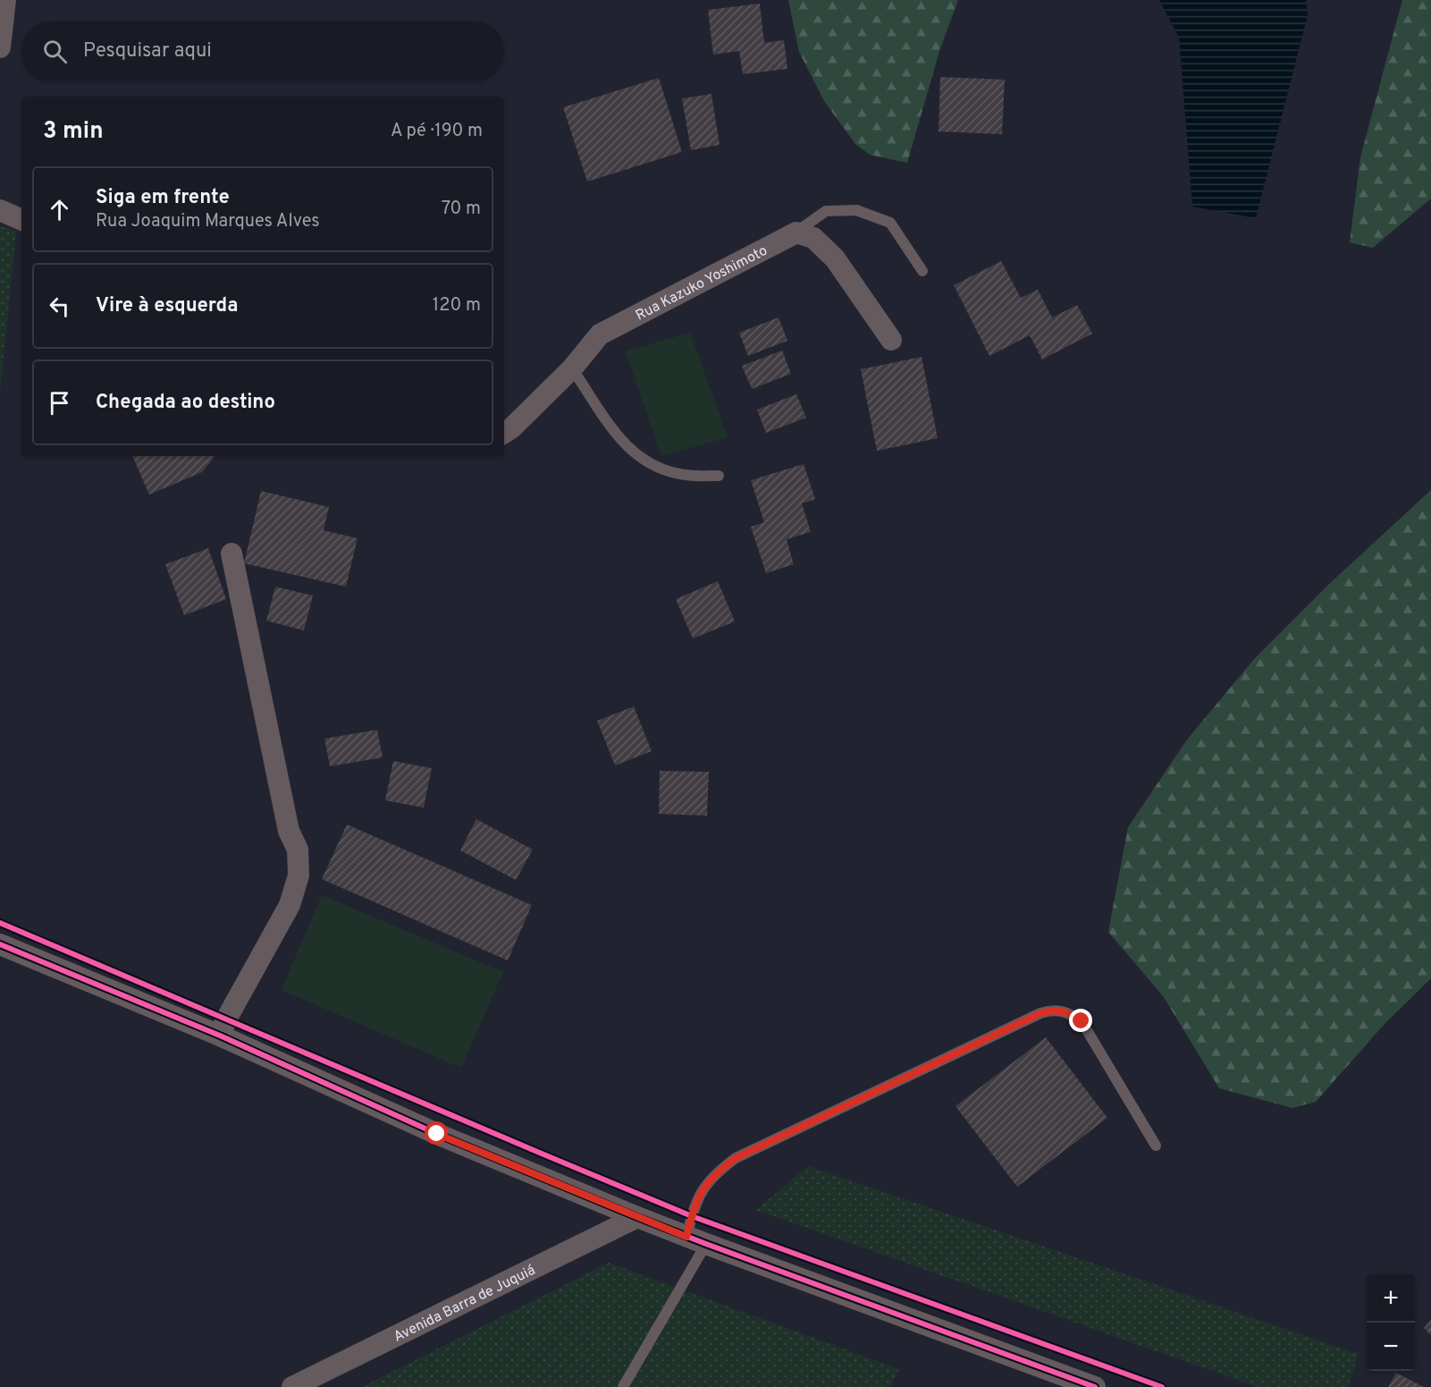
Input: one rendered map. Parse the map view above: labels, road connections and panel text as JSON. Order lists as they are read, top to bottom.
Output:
{
  "streets": {
    "street": ["Rua Kazuko Yoshimoto", "Avenida Barra de Juquiá"]
  },
  "page": {
    "search": "Pesquisar aqui",
    "heading": ["3 min", "A pé · 190 m"],
    "list": [
      ["Siga em frente", "Rua Joaquim Marques Alves", "70 m"],
      ["Vire à esquerda", "120 m"],
      "Chegada ao destino"
    ],
    "map_buttons": ["+", "−"]
  }
}
